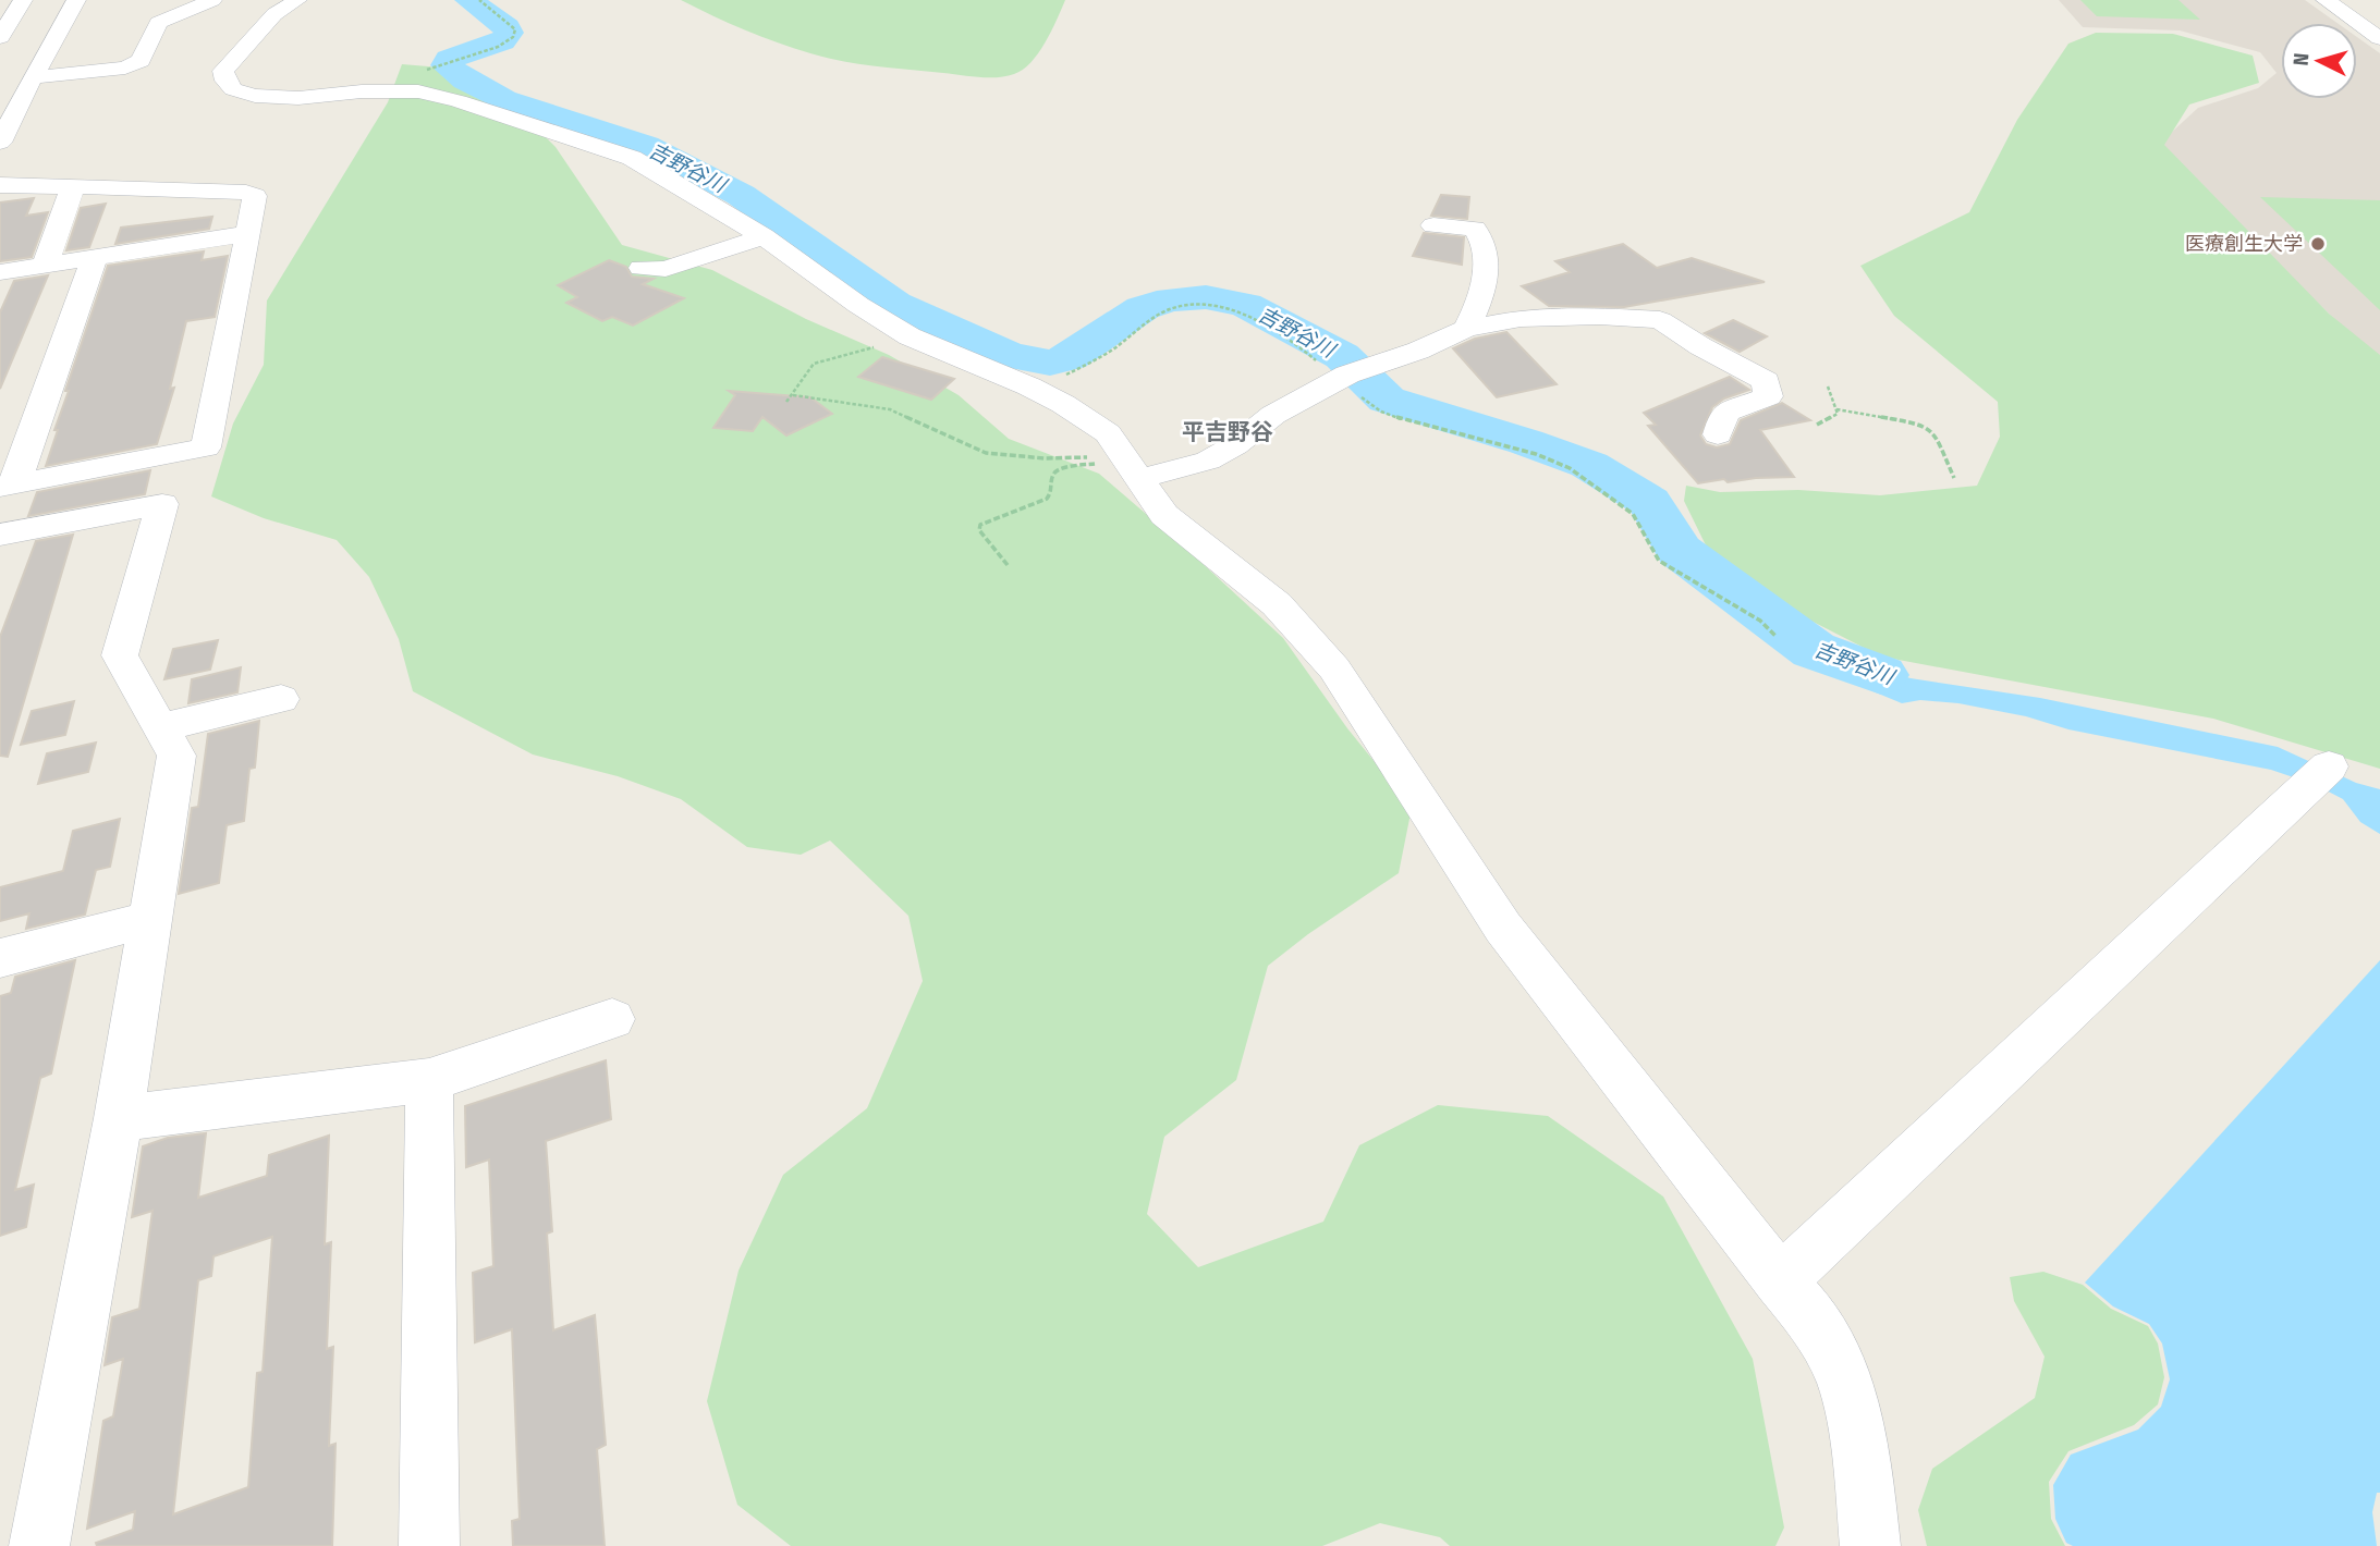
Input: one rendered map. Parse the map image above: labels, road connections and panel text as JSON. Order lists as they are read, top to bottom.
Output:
{
  "districts": ["平吉野谷"],
  "water": ["吉野谷川"],
  "places": ["医療創生大学"],
  "north": "left"
}
